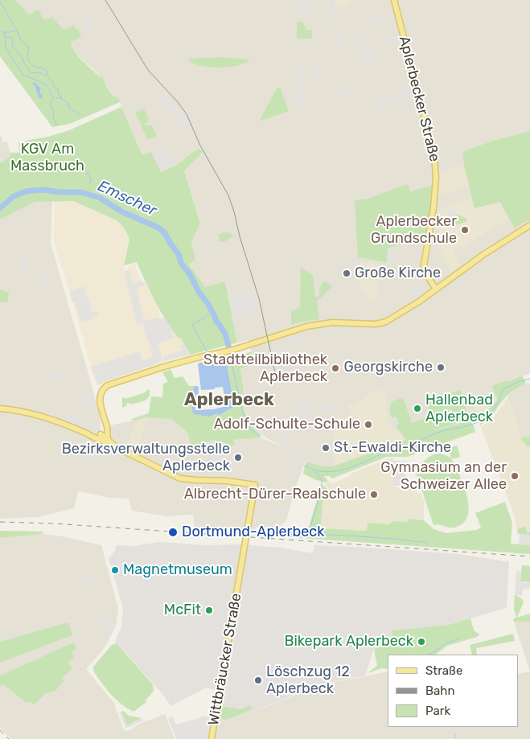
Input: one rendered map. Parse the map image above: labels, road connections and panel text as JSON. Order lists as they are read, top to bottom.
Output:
{
  "streets": {
    "main road": ["Aplerbecker Straße", "Wittbräucker Straße"]
  },
  "districts": ["Aplerbeck"],
  "water": ["Emscher"],
  "parks": ["KGV Am Massbruch"],
  "places": [
    "Aplerbecker Grundschule",
    "Große Kirche",
    "Georgskirche",
    "Stadtteilbibliothek Aplerbeck",
    "Hallenbad Aplerbeck",
    "Adolf-Schulte-Schule",
    "St.-Ewaldi-Kirche",
    "Bezirksverwaltungsstelle Aplerbeck",
    "Gymnasium an der Schweizer Allee",
    "Albrecht-Dürer-Realschule",
    "Dortmund-Aplerbeck",
    "Magnetmuseum",
    "McFit",
    "Bikepark Aplerbeck",
    "Löschzug 12 Aplerbeck"
  ],
  "legend": ["Straße", "Bahn", "Park"]
}
